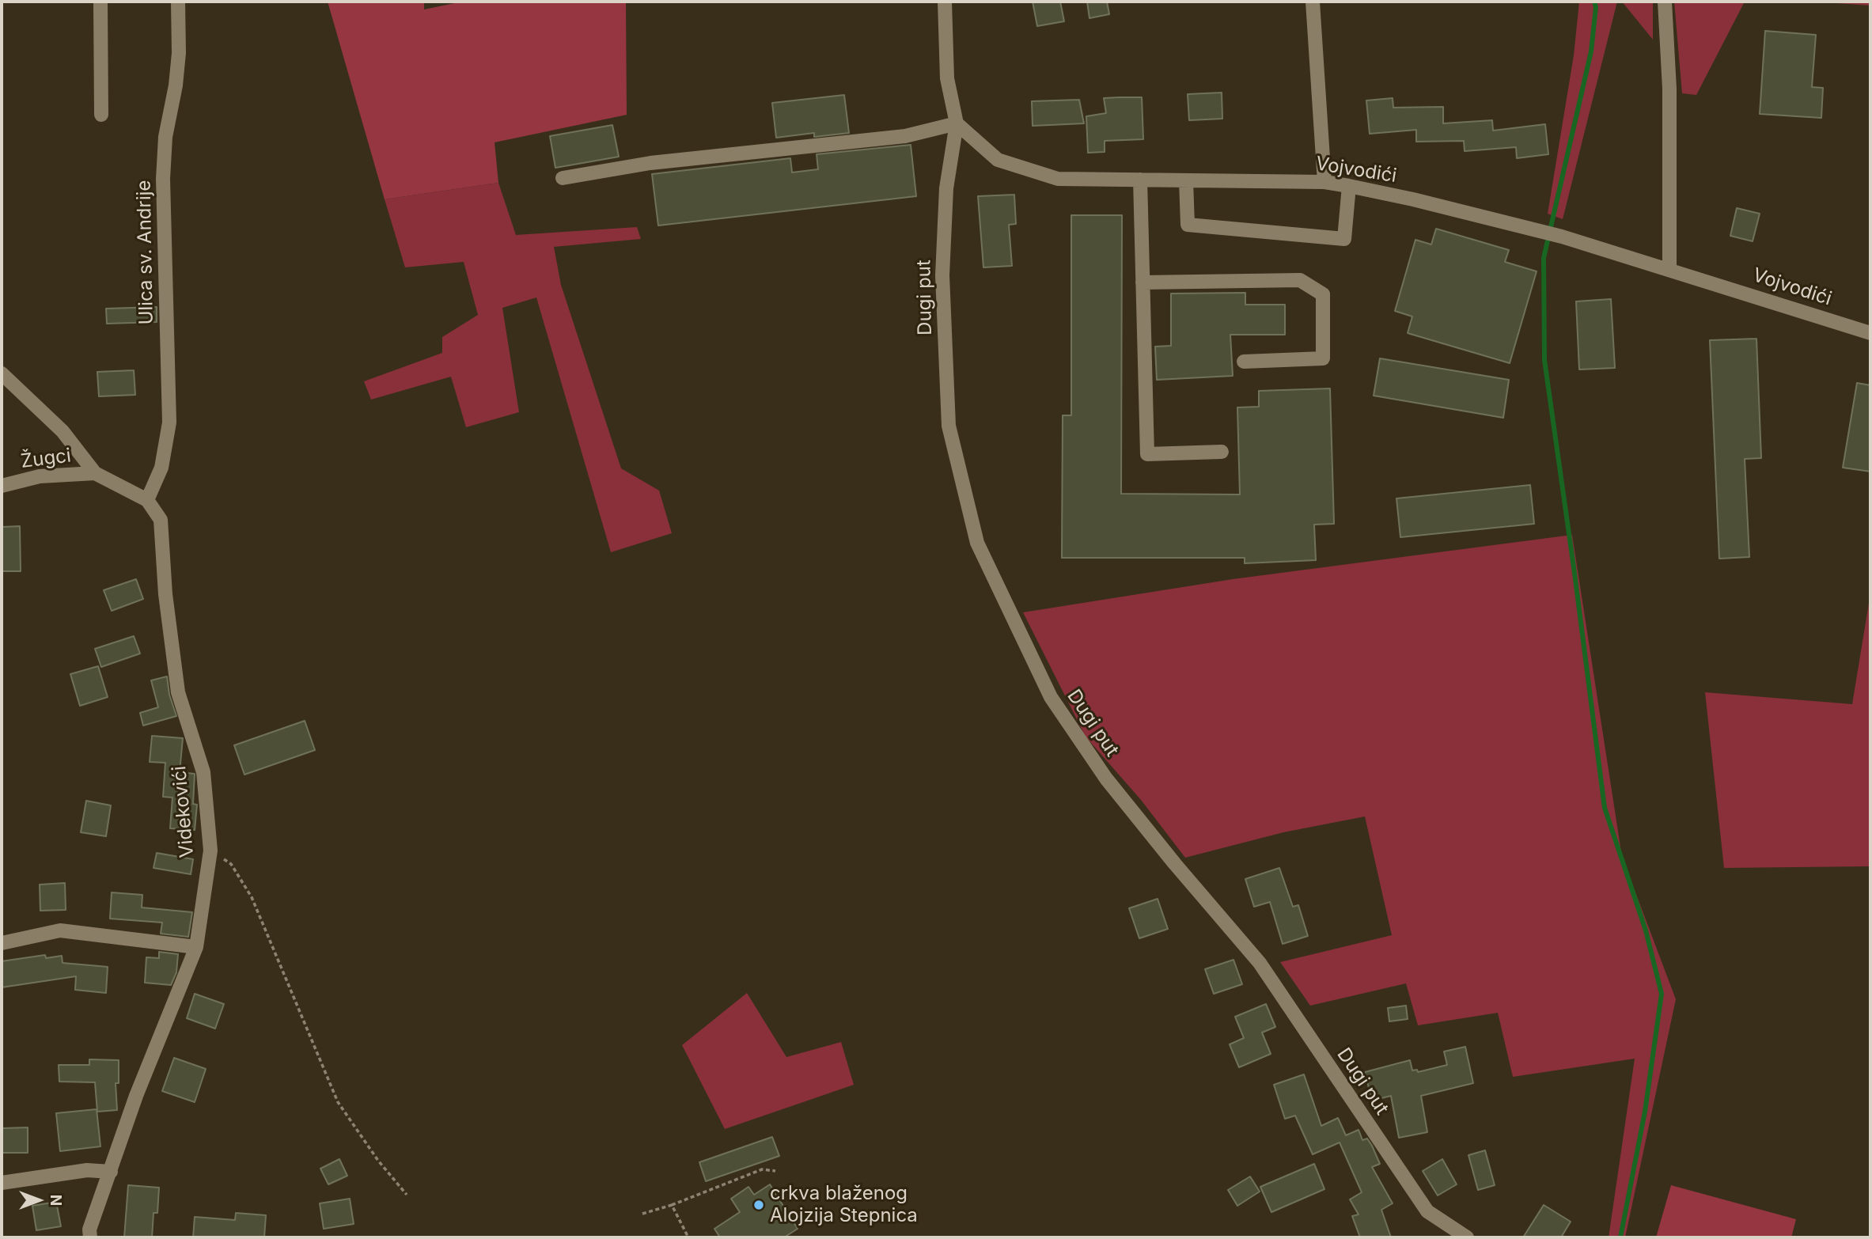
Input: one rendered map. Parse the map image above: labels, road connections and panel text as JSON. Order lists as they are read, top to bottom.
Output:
{
  "streets": {
    "street": [
      "Vojvodići",
      "Ulica sv. Andrije",
      "Dugi put",
      "Žugci",
      "Videkovići"
    ]
  },
  "crossings": [
    ["Vojvodići", "Dugi put"],
    ["Ulica sv. Andrije", "Videkovići"]
  ],
  "places": ["crkva blaženog Alojzija Stepnica"],
  "north": "right"
}
